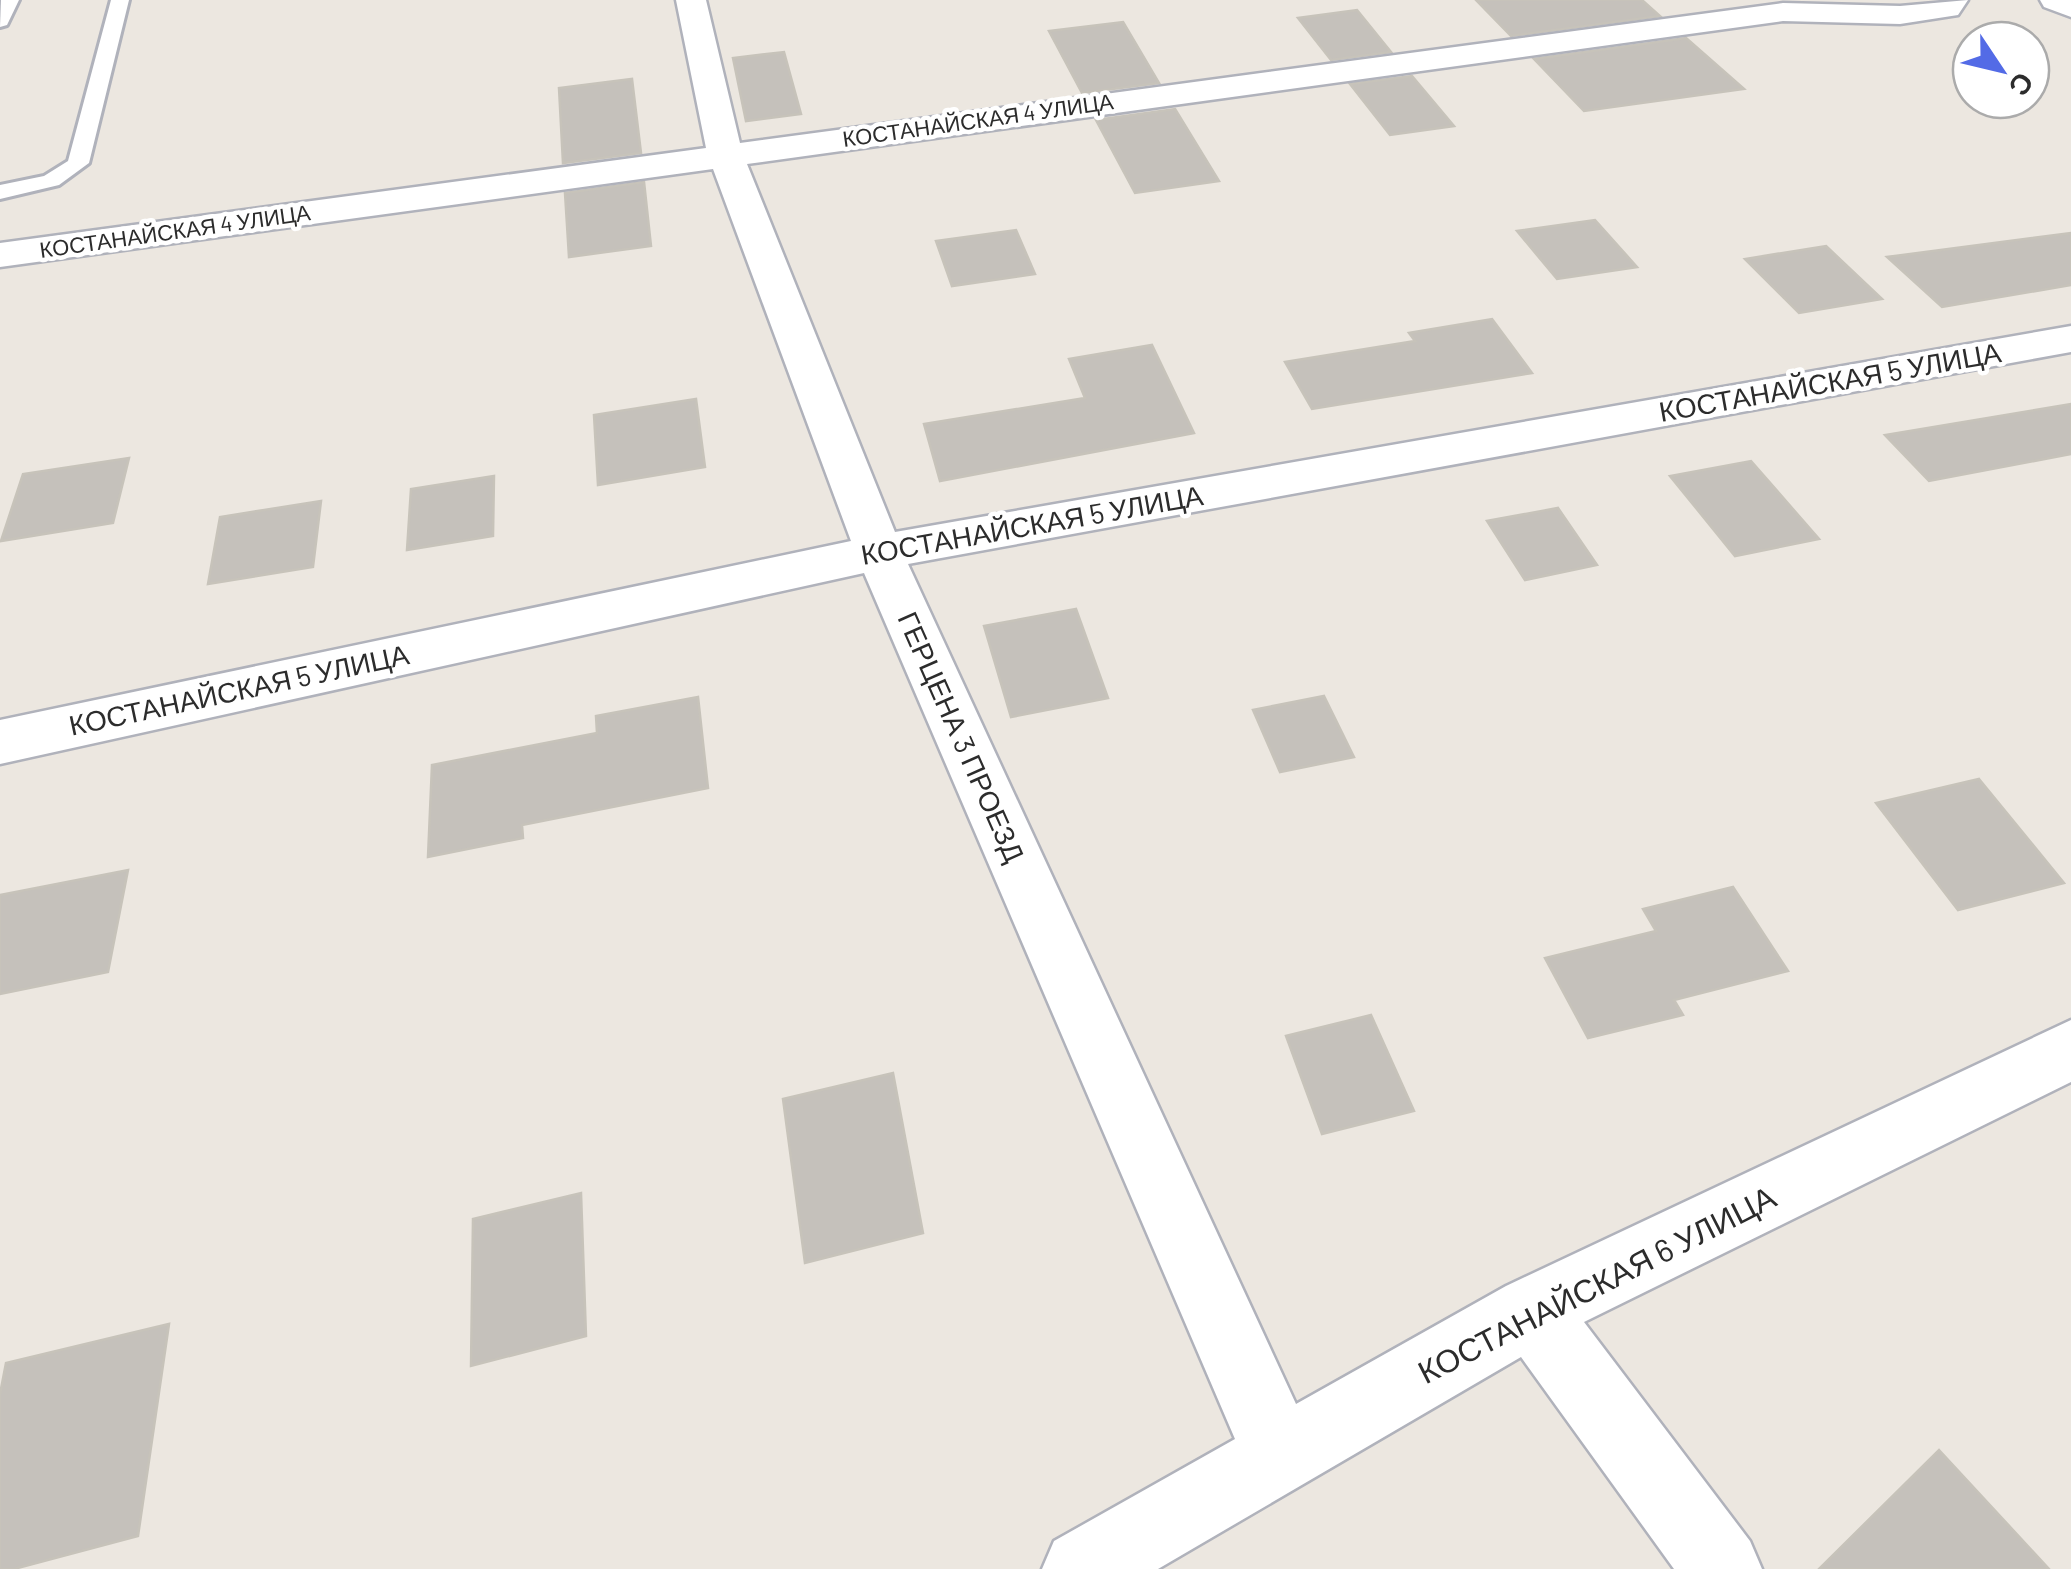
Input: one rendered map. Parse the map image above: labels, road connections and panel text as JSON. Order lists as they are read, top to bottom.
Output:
{
  "streets": {
    "street": [
      "КОСТАНАЙСКАЯ 4 УЛИЦА",
      "КОСТАНАЙСКАЯ 5 УЛИЦА",
      "ГЕРЦЕНА 3 ПРОЕЗД",
      "КОСТАНАЙСКАЯ 6 УЛИЦА"
    ]
  },
  "crossings": [
    ["КОСТАНАЙСКАЯ 4 УЛИЦА", "ГЕРЦЕНА 3 ПРОЕЗД"],
    ["КОСТАНАЙСКАЯ 5 УЛИЦА", "ГЕРЦЕНА 3 ПРОЕЗД"],
    ["ГЕРЦЕНА 3 ПРОЕЗД", "КОСТАНАЙСКАЯ 6 УЛИЦА"]
  ],
  "north": "bottom right"
}
